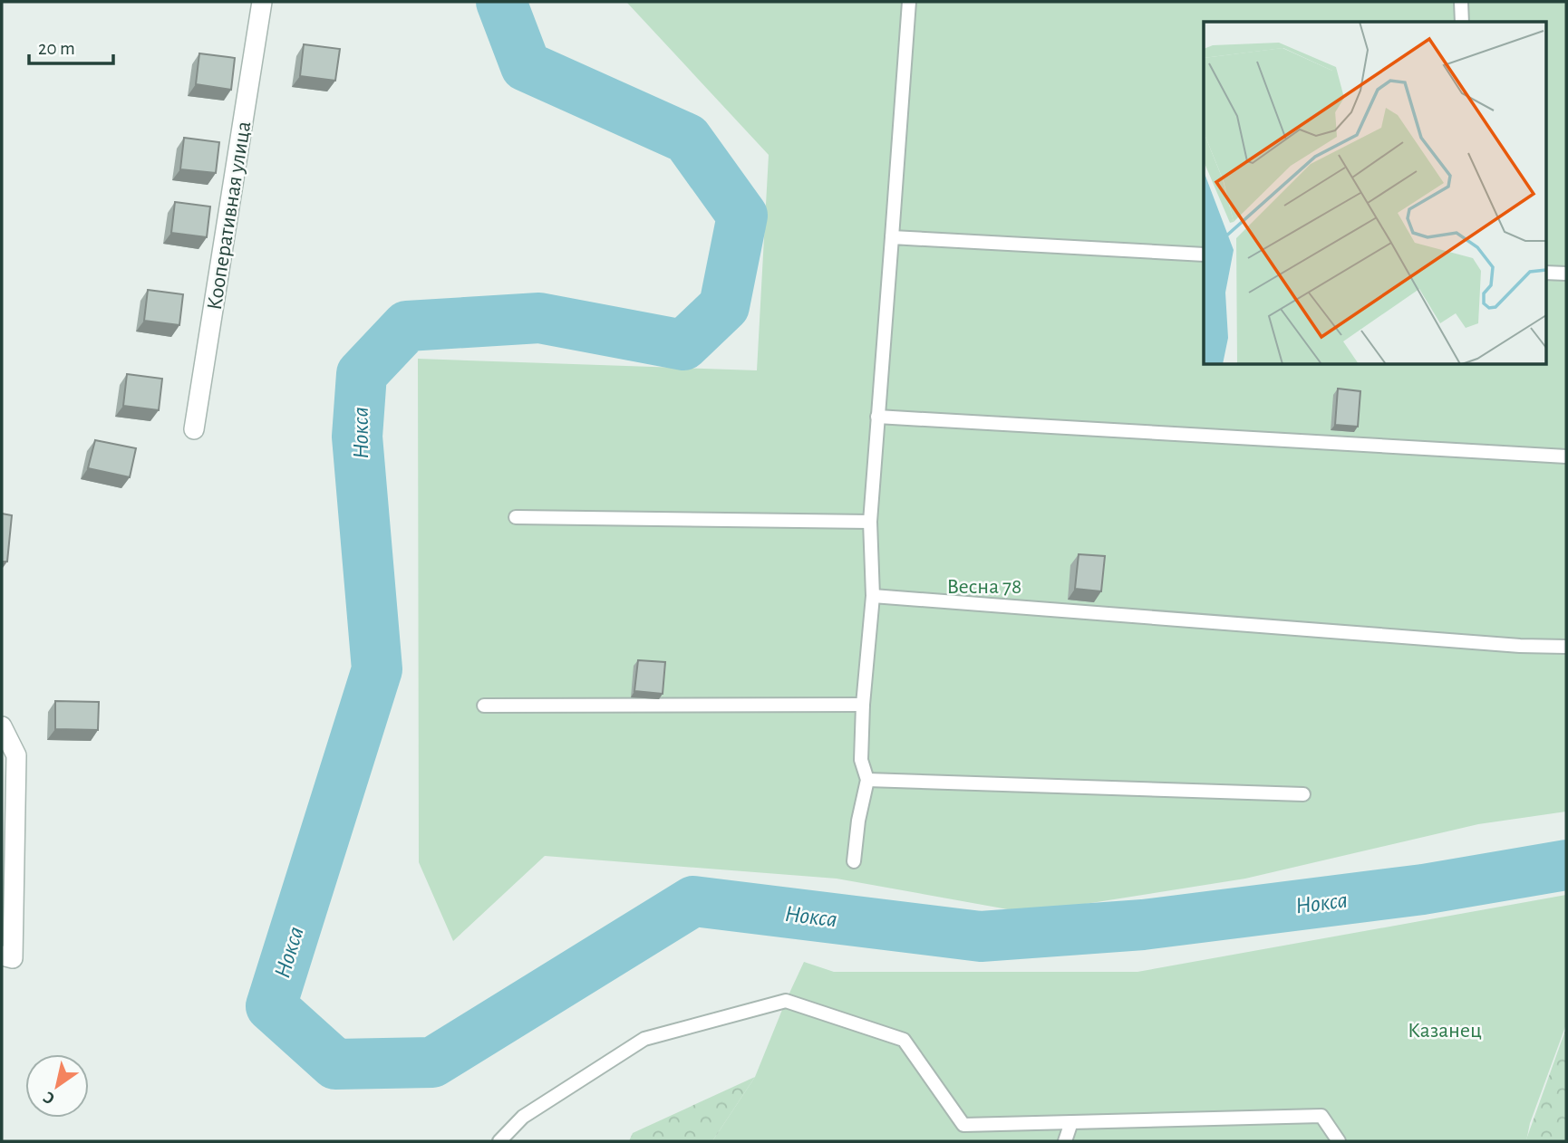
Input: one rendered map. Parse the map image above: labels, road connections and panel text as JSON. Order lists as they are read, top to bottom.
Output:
{
  "streets": {
    "street": ["Кооперативная улица"]
  },
  "water": ["Нокса"],
  "parks": ["Весна 78", "Казанец"],
  "scale_bar": "20 m",
  "north": "bottom left"
}
